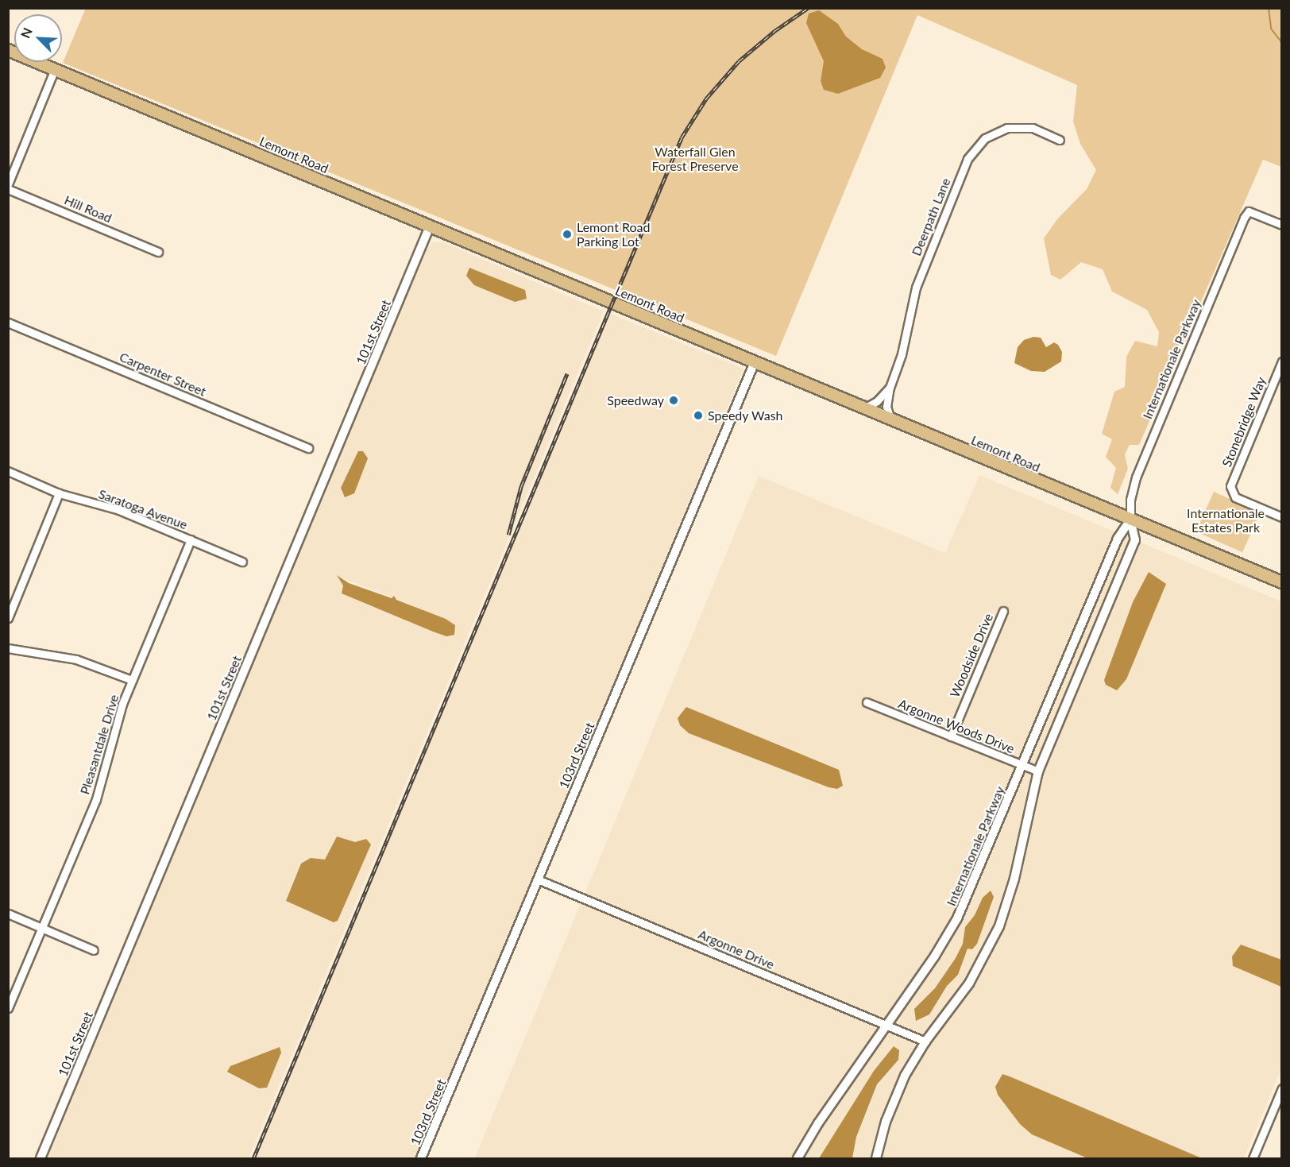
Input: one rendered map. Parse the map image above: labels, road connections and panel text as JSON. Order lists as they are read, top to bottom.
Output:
{
  "streets": {
    "main road": ["Lemont Road"],
    "street": [
      "Hill Road",
      "Deerpath Lane",
      "101st Street",
      "Internationale Parkway",
      "Carpenter Street",
      "Stonebridge Way",
      "Saratoga Avenue",
      "Woodside Drive",
      "Argonne Woods Drive",
      "Pleasantdale Drive",
      "103rd Street",
      "Argonne Drive"
    ]
  },
  "crossings": [
    ["Lemont Road", "Deerpath Lane"],
    ["Lemont Road", "101st Street"],
    ["Lemont Road", "Internationale Parkway"],
    ["Lemont Road", "103rd Street"],
    ["Internationale Parkway", "Argonne Woods Drive"],
    ["Internationale Parkway", "Argonne Drive"],
    ["Saratoga Avenue", "Pleasantdale Drive"],
    ["Woodside Drive", "Argonne Woods Drive"],
    ["103rd Street", "Argonne Drive"]
  ],
  "parks": ["Waterfall Glen Forest Preserve", "Internationale Estates Park"],
  "places": ["Lemont Road Parking Lot", "Speedway", "Speedy Wash"],
  "north": "top left"
}
